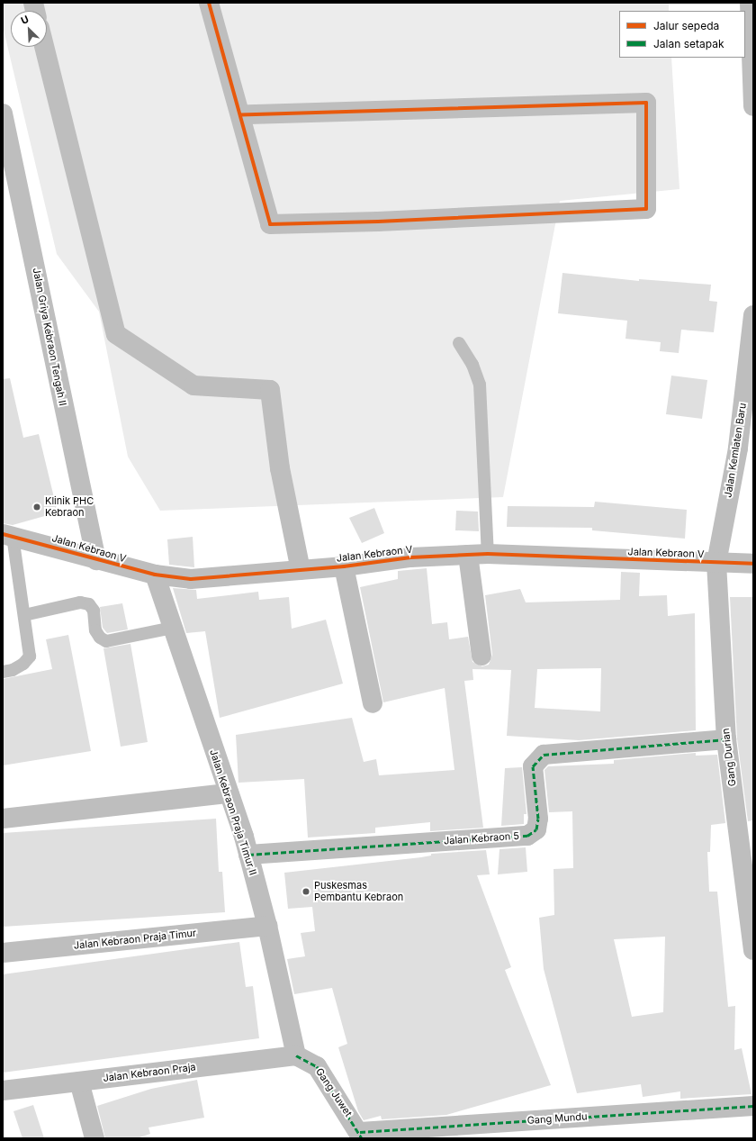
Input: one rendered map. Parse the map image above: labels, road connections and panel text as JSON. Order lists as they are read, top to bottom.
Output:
{
  "streets": {
    "street": [
      "Jalan Griya Kebraon Tengah II",
      "Jalan Kemlaten Baru",
      "Jalan Kebraon V",
      "Gang Durian",
      "Jalan Kebraon Praja Timur II",
      "Jalan Kebraon 5",
      "Jalan Kebraon Praja Timur",
      "Jalan Kebraon Praja",
      "Gang Juwet",
      "Gang Mundu"
    ]
  },
  "crossings": [
    ["Jalan Griya Kebraon Tengah II", "Jalan Kebraon V"],
    ["Jalan Kemlaten Baru", "Jalan Kebraon V"],
    ["Jalan Kemlaten Baru", "Gang Durian"],
    ["Jalan Kebraon V", "Gang Durian"],
    ["Jalan Kebraon V", "Jalan Kebraon Praja Timur II"],
    ["Gang Durian", "Jalan Kebraon 5"],
    ["Jalan Kebraon Praja Timur II", "Jalan Kebraon 5"],
    ["Jalan Kebraon Praja Timur II", "Jalan Kebraon Praja Timur"],
    ["Jalan Kebraon Praja Timur II", "Jalan Kebraon Praja"],
    ["Jalan Kebraon Praja Timur II", "Gang Juwet"],
    ["Jalan Kebraon Praja", "Gang Juwet"],
    ["Gang Juwet", "Gang Mundu"]
  ],
  "places": ["Klinik PHC Kebraon", "Puskesmas Pembantu Kebraon"],
  "legend": ["Jalur sepeda", "Jalan setapak"],
  "north": "top left"
}
